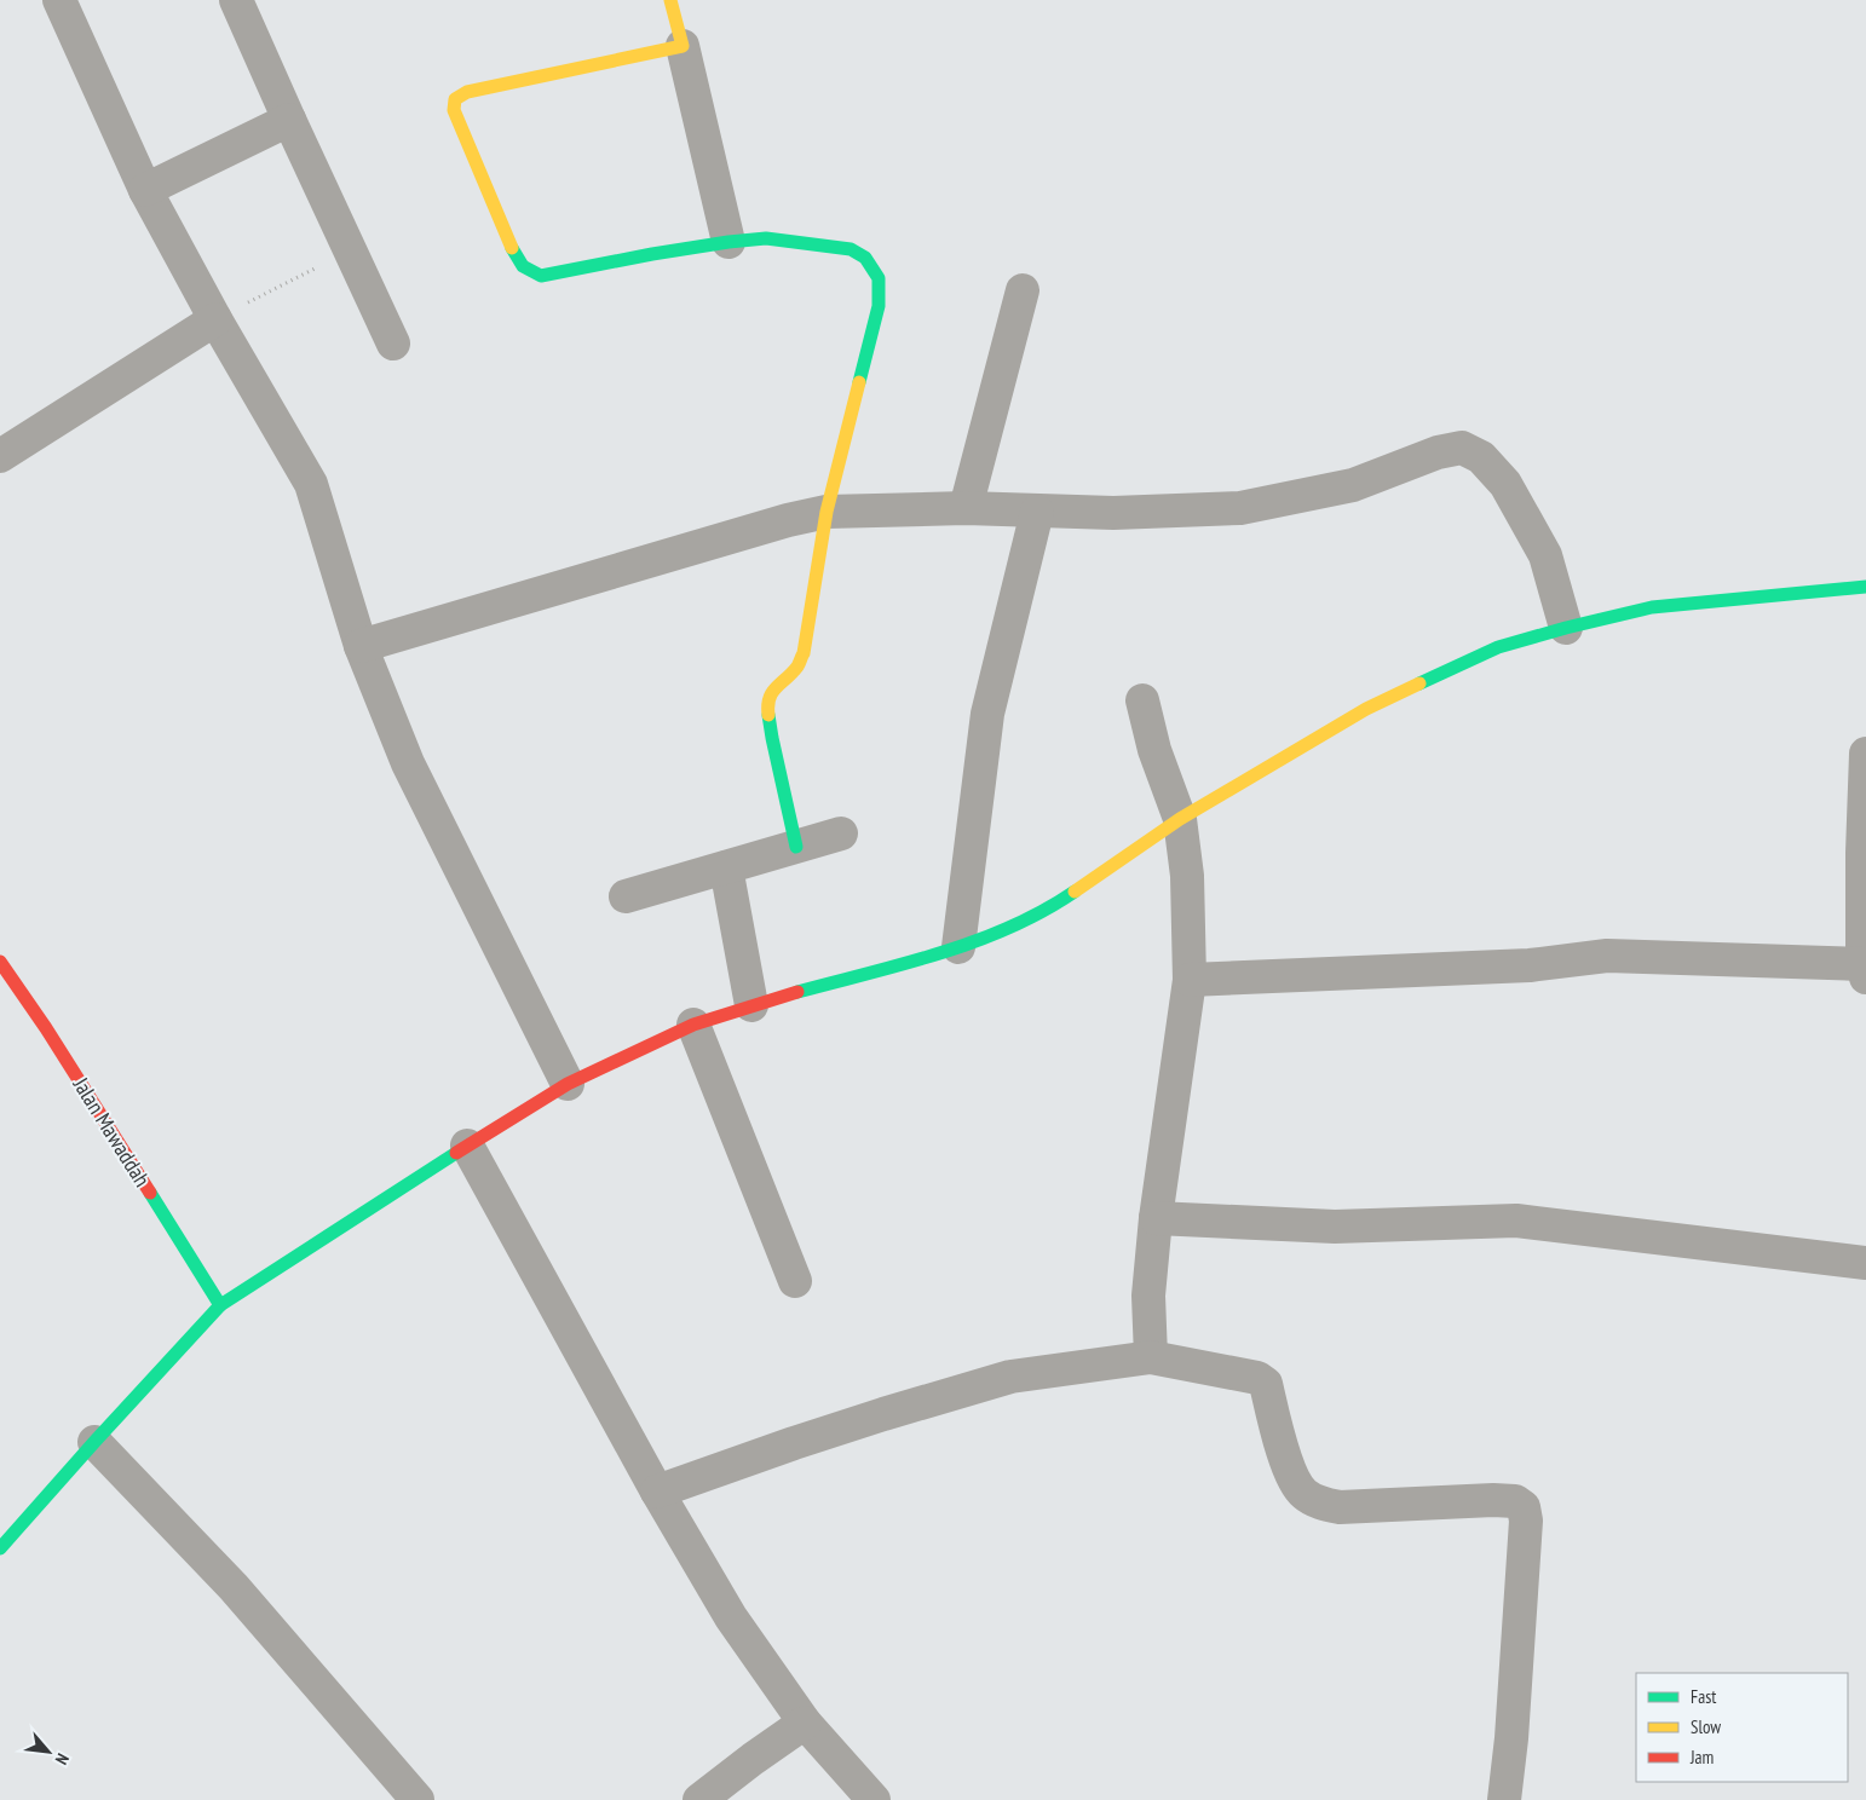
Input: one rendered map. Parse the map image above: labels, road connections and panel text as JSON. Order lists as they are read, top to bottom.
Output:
{
  "streets": {
    "street": ["Jalan Mawaddah"]
  },
  "legend": ["Fast", "Slow", "Jam"],
  "north": "bottom right"
}
